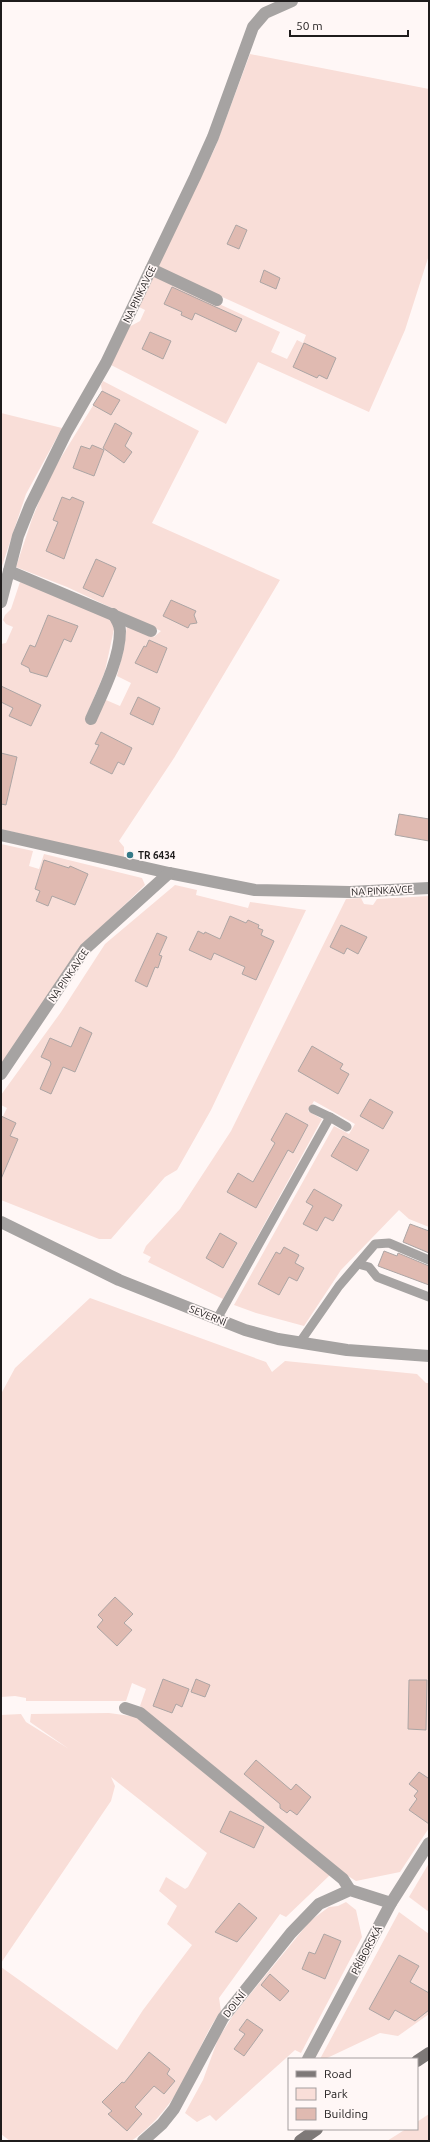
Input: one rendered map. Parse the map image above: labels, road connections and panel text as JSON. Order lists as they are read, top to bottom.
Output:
{
  "streets": {
    "street": [
      "NA PINKAVCE",
      "SEVERNÍ",
      "PŘÍBORSKÁ",
      "DOLNÍ"
    ]
  },
  "places": ["TR 6434"],
  "legend": ["Road", "Park", "Building"],
  "scale_bar": "50 m"
}
